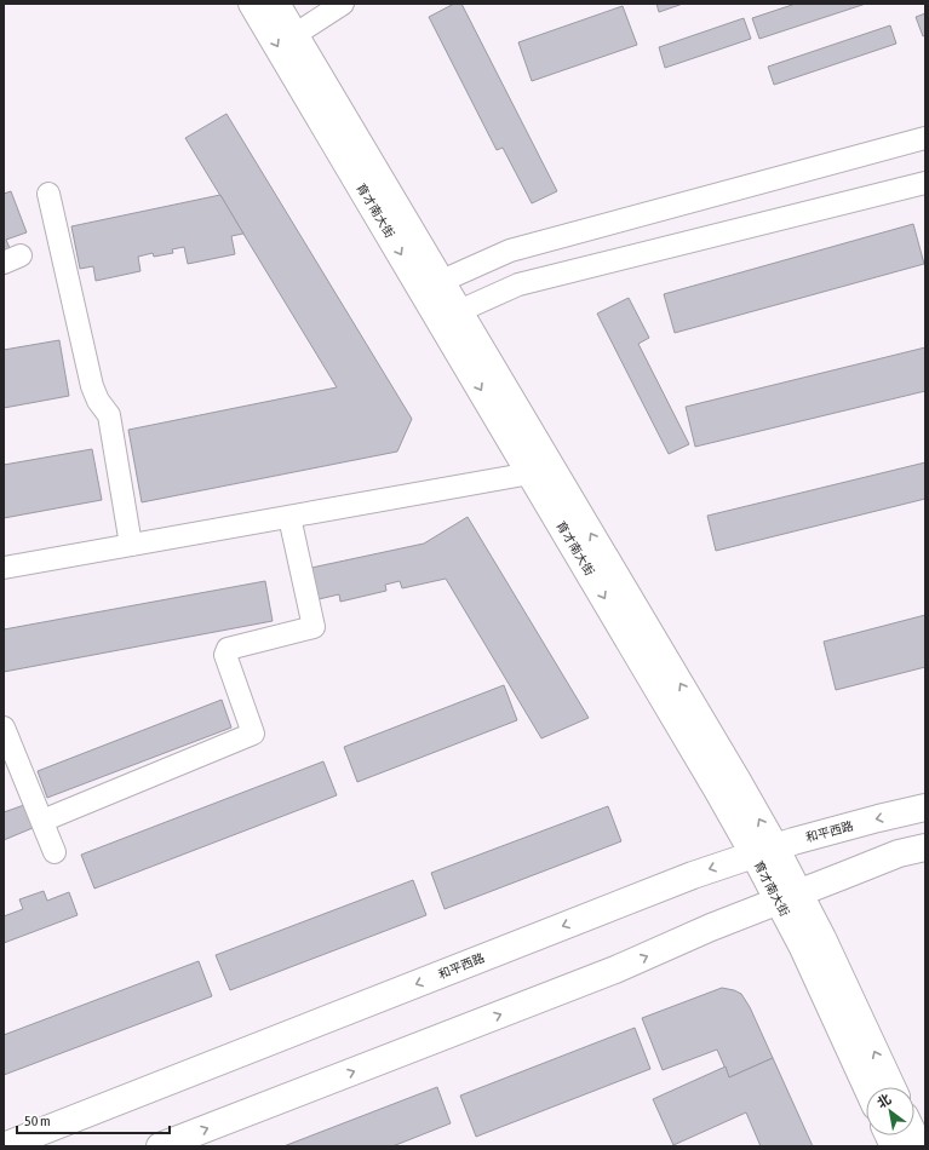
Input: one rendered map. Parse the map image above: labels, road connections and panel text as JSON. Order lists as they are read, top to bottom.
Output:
{
  "streets": {
    "main road": ["育才南大街", "和平西路"]
  },
  "crossings": [
    ["育才南大街", "和平西路"]
  ],
  "scale_bar": "50 m",
  "north": "top left"
}
